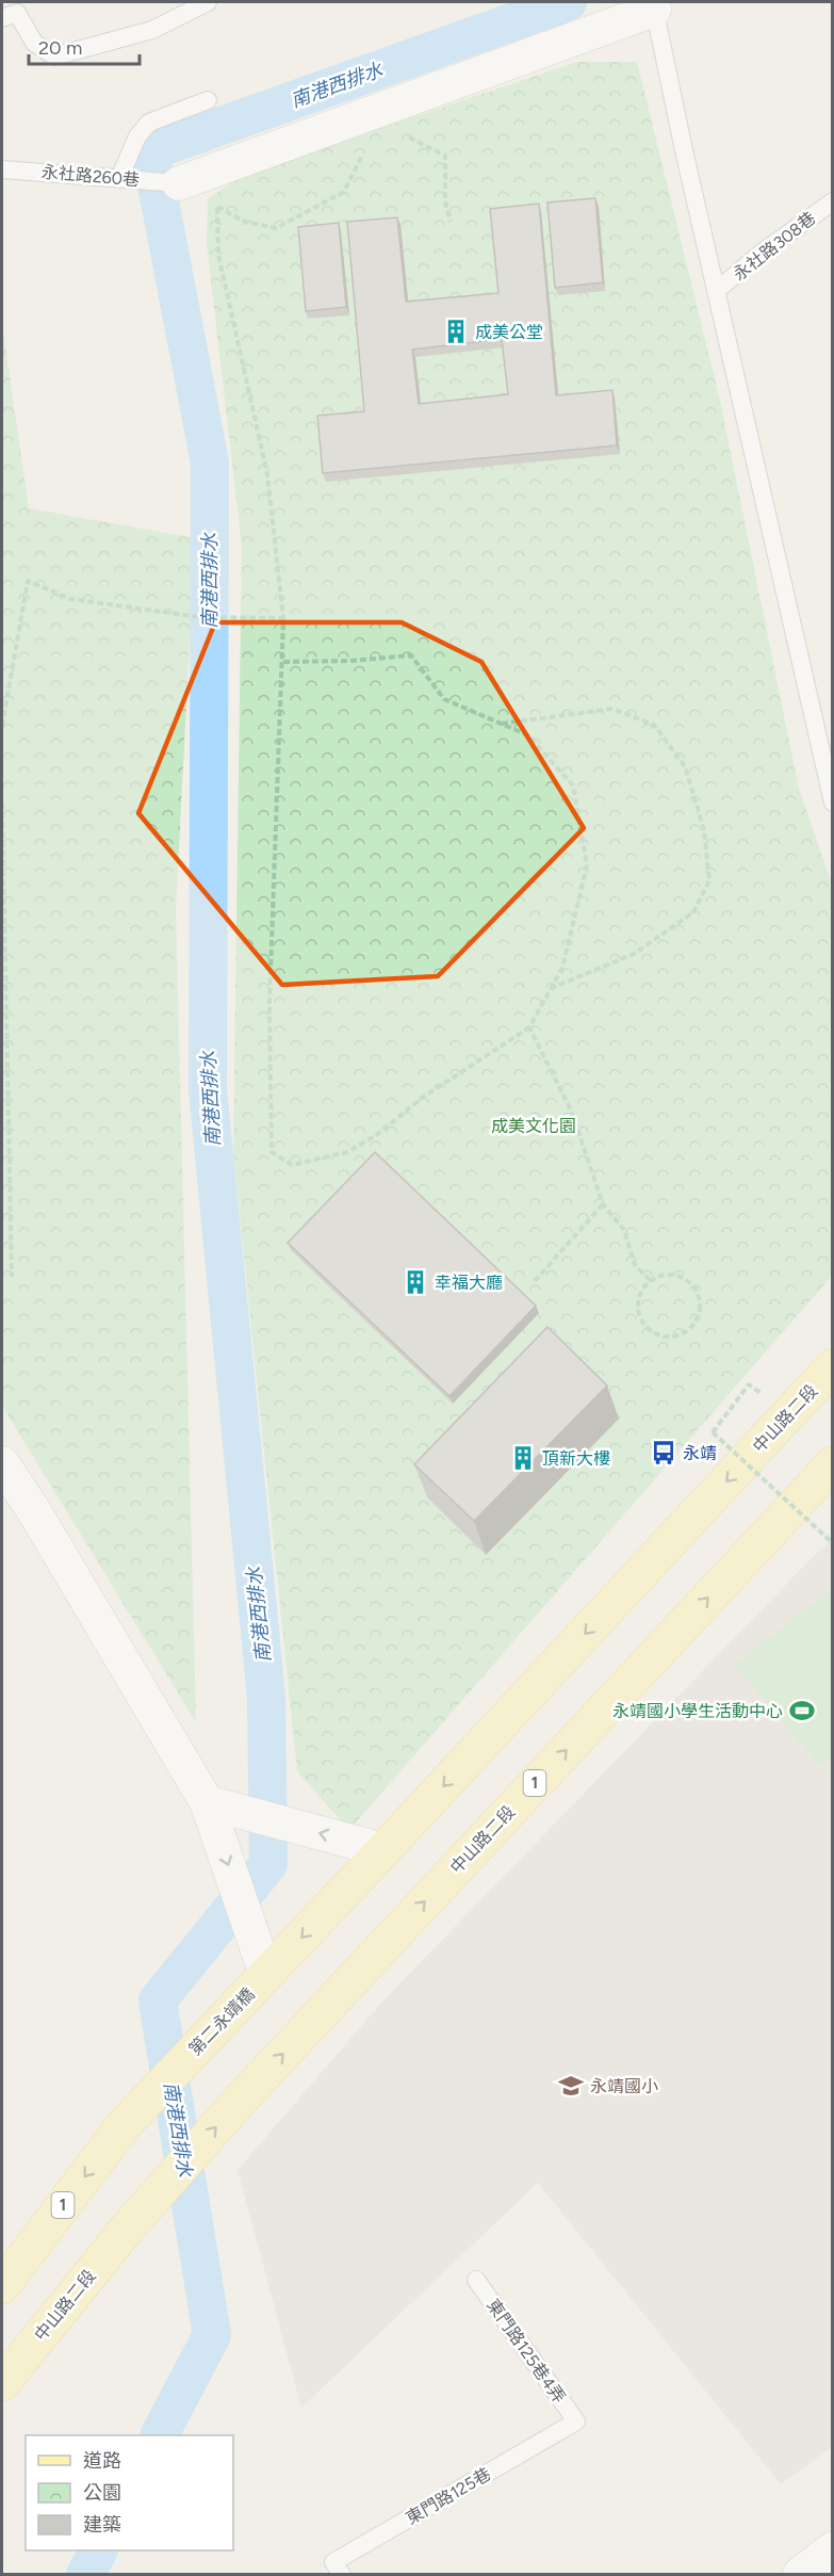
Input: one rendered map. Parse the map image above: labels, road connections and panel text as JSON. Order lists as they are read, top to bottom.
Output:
{
  "streets": {
    "main road": ["中山路二段", "1", "第二永靖橋"],
    "lane": [
      "永社路260巷",
      "永社路308巷",
      "東門路125巷4弄",
      "東門路125巷"
    ]
  },
  "crossings": [
    ["中山路二段", "第二永靖橋"],
    ["東門路125巷4弄", "東門路125巷"]
  ],
  "one_way": ["第二永靖橋"],
  "water": ["南港西排水"],
  "parks": ["成美文化園"],
  "places": {
    "building": ["成美公堂", "幸福大廳", "頂新大樓"],
    "bus stop": ["永靖"],
    "sports": ["永靖國小學生活動中心"],
    "school or university": ["永靖國小"]
  },
  "legend": ["道路", "公園", "建築"],
  "scale_bar": "20 m"
}
